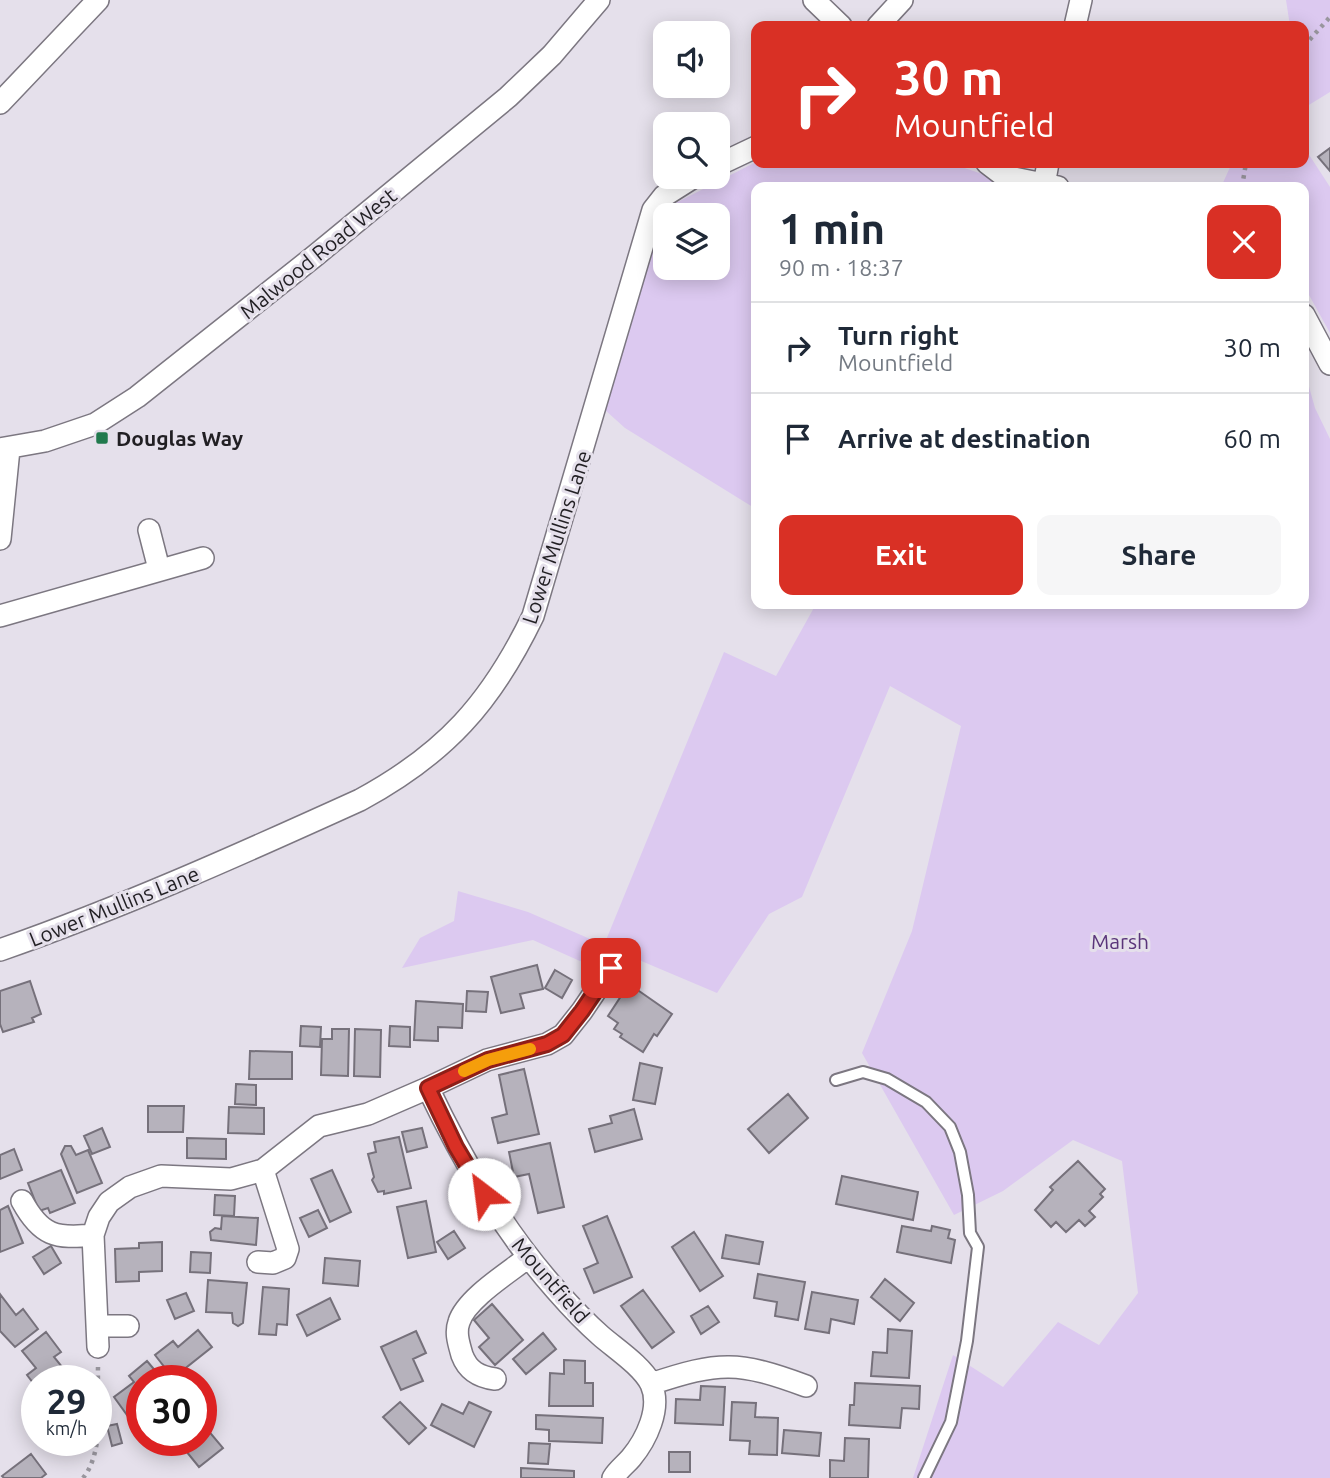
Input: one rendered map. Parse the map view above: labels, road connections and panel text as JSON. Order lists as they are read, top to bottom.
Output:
{
  "streets": {
    "street": ["Malwood Road West", "Lower Mullins Lane", "Mountfield"]
  },
  "parks": ["Marsh"],
  "places": {
    "transit": ["Douglas Way"]
  },
  "page": {
    "turn": ["30 m", "Mountfield"],
    "heading": ["1 min", "90 m · 18:37"],
    "list": [
      {
        "name": "Turn right",
        "note": "Mountfield",
        "value": "30 m"
      },
      {
        "name": "Arrive at destination",
        "value": "60 m"
      }
    ],
    "buttons": ["Exit", "Share"],
    "speed": "29 km/h",
    "limit": "30"
  }
}
